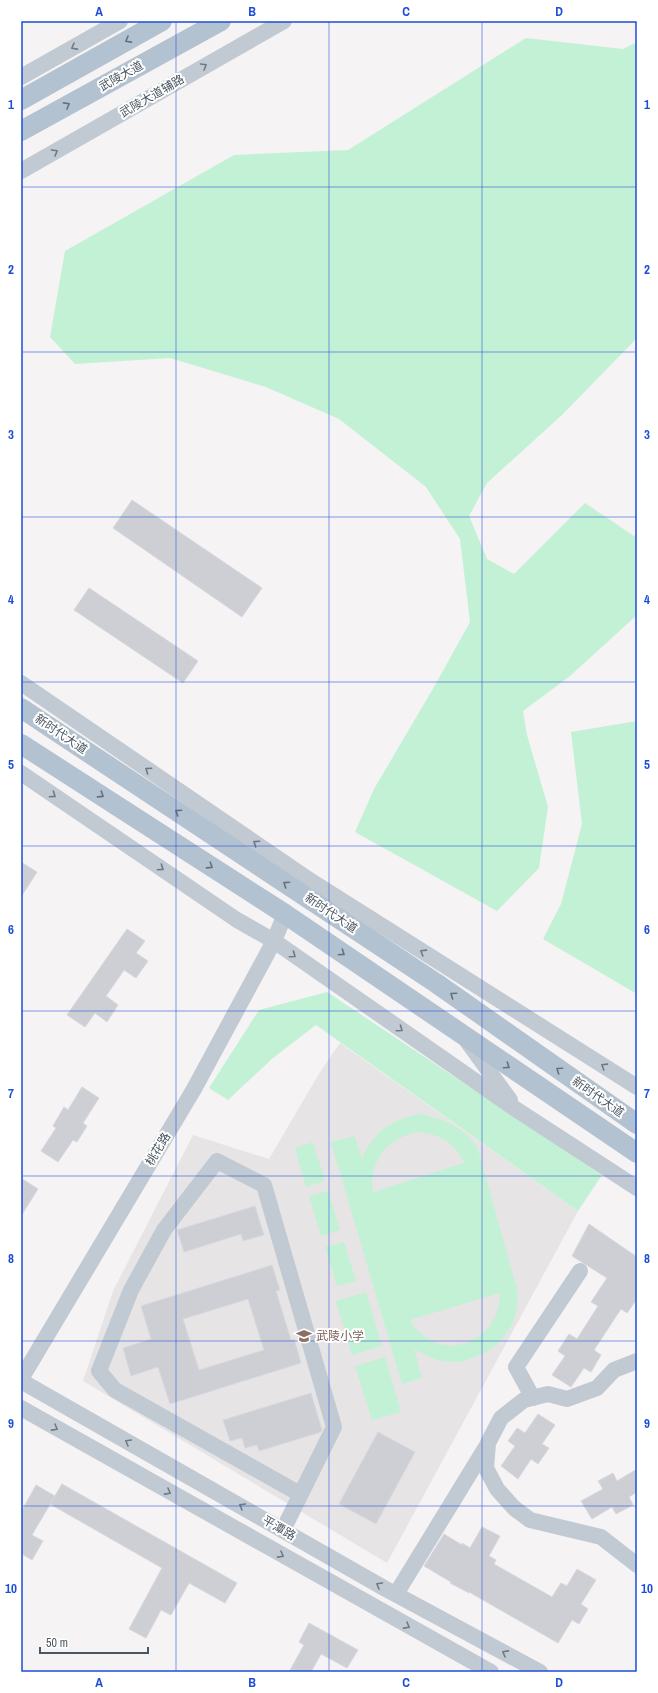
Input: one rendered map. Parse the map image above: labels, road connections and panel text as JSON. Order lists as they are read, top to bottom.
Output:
{
  "streets": {
    "main road": ["武陵大道", "新时代大道"],
    "street": ["武陵大道辅路", "桃花路", "平潭路"]
  },
  "crossings": [
    ["新时代大道", "桃花路"],
    ["桃花路", "平潭路"]
  ],
  "places": {
    "school or university": ["武陵小学"]
  },
  "scale_bar": "50 m",
  "grid": {
    "columns": [
      "A",
      "B",
      "C",
      "D"
    ],
    "rows": [
      "1",
      "2",
      "3",
      "4",
      "5",
      "6",
      "7",
      "8",
      "9",
      "10"
    ]
  }
}
